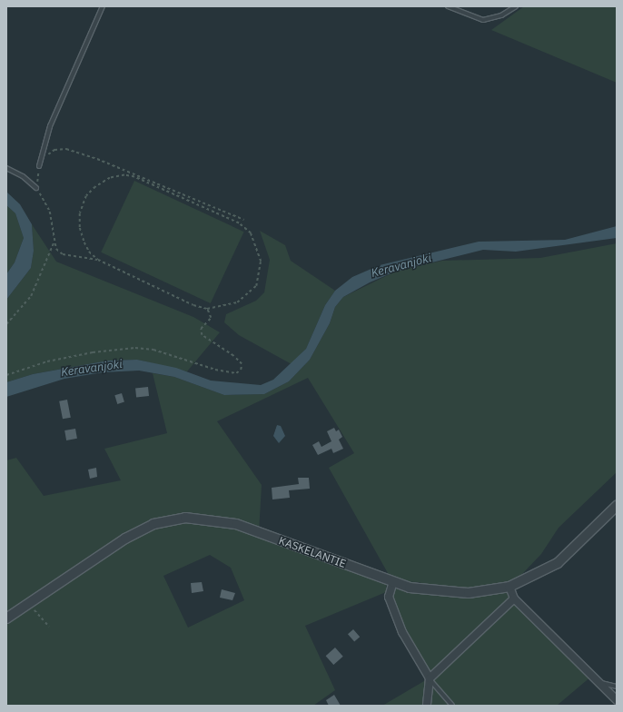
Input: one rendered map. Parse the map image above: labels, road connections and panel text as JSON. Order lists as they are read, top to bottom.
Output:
{
  "streets": {
    "street": ["KASKELANTIE"]
  },
  "water": ["Keravanjoki"]
}
